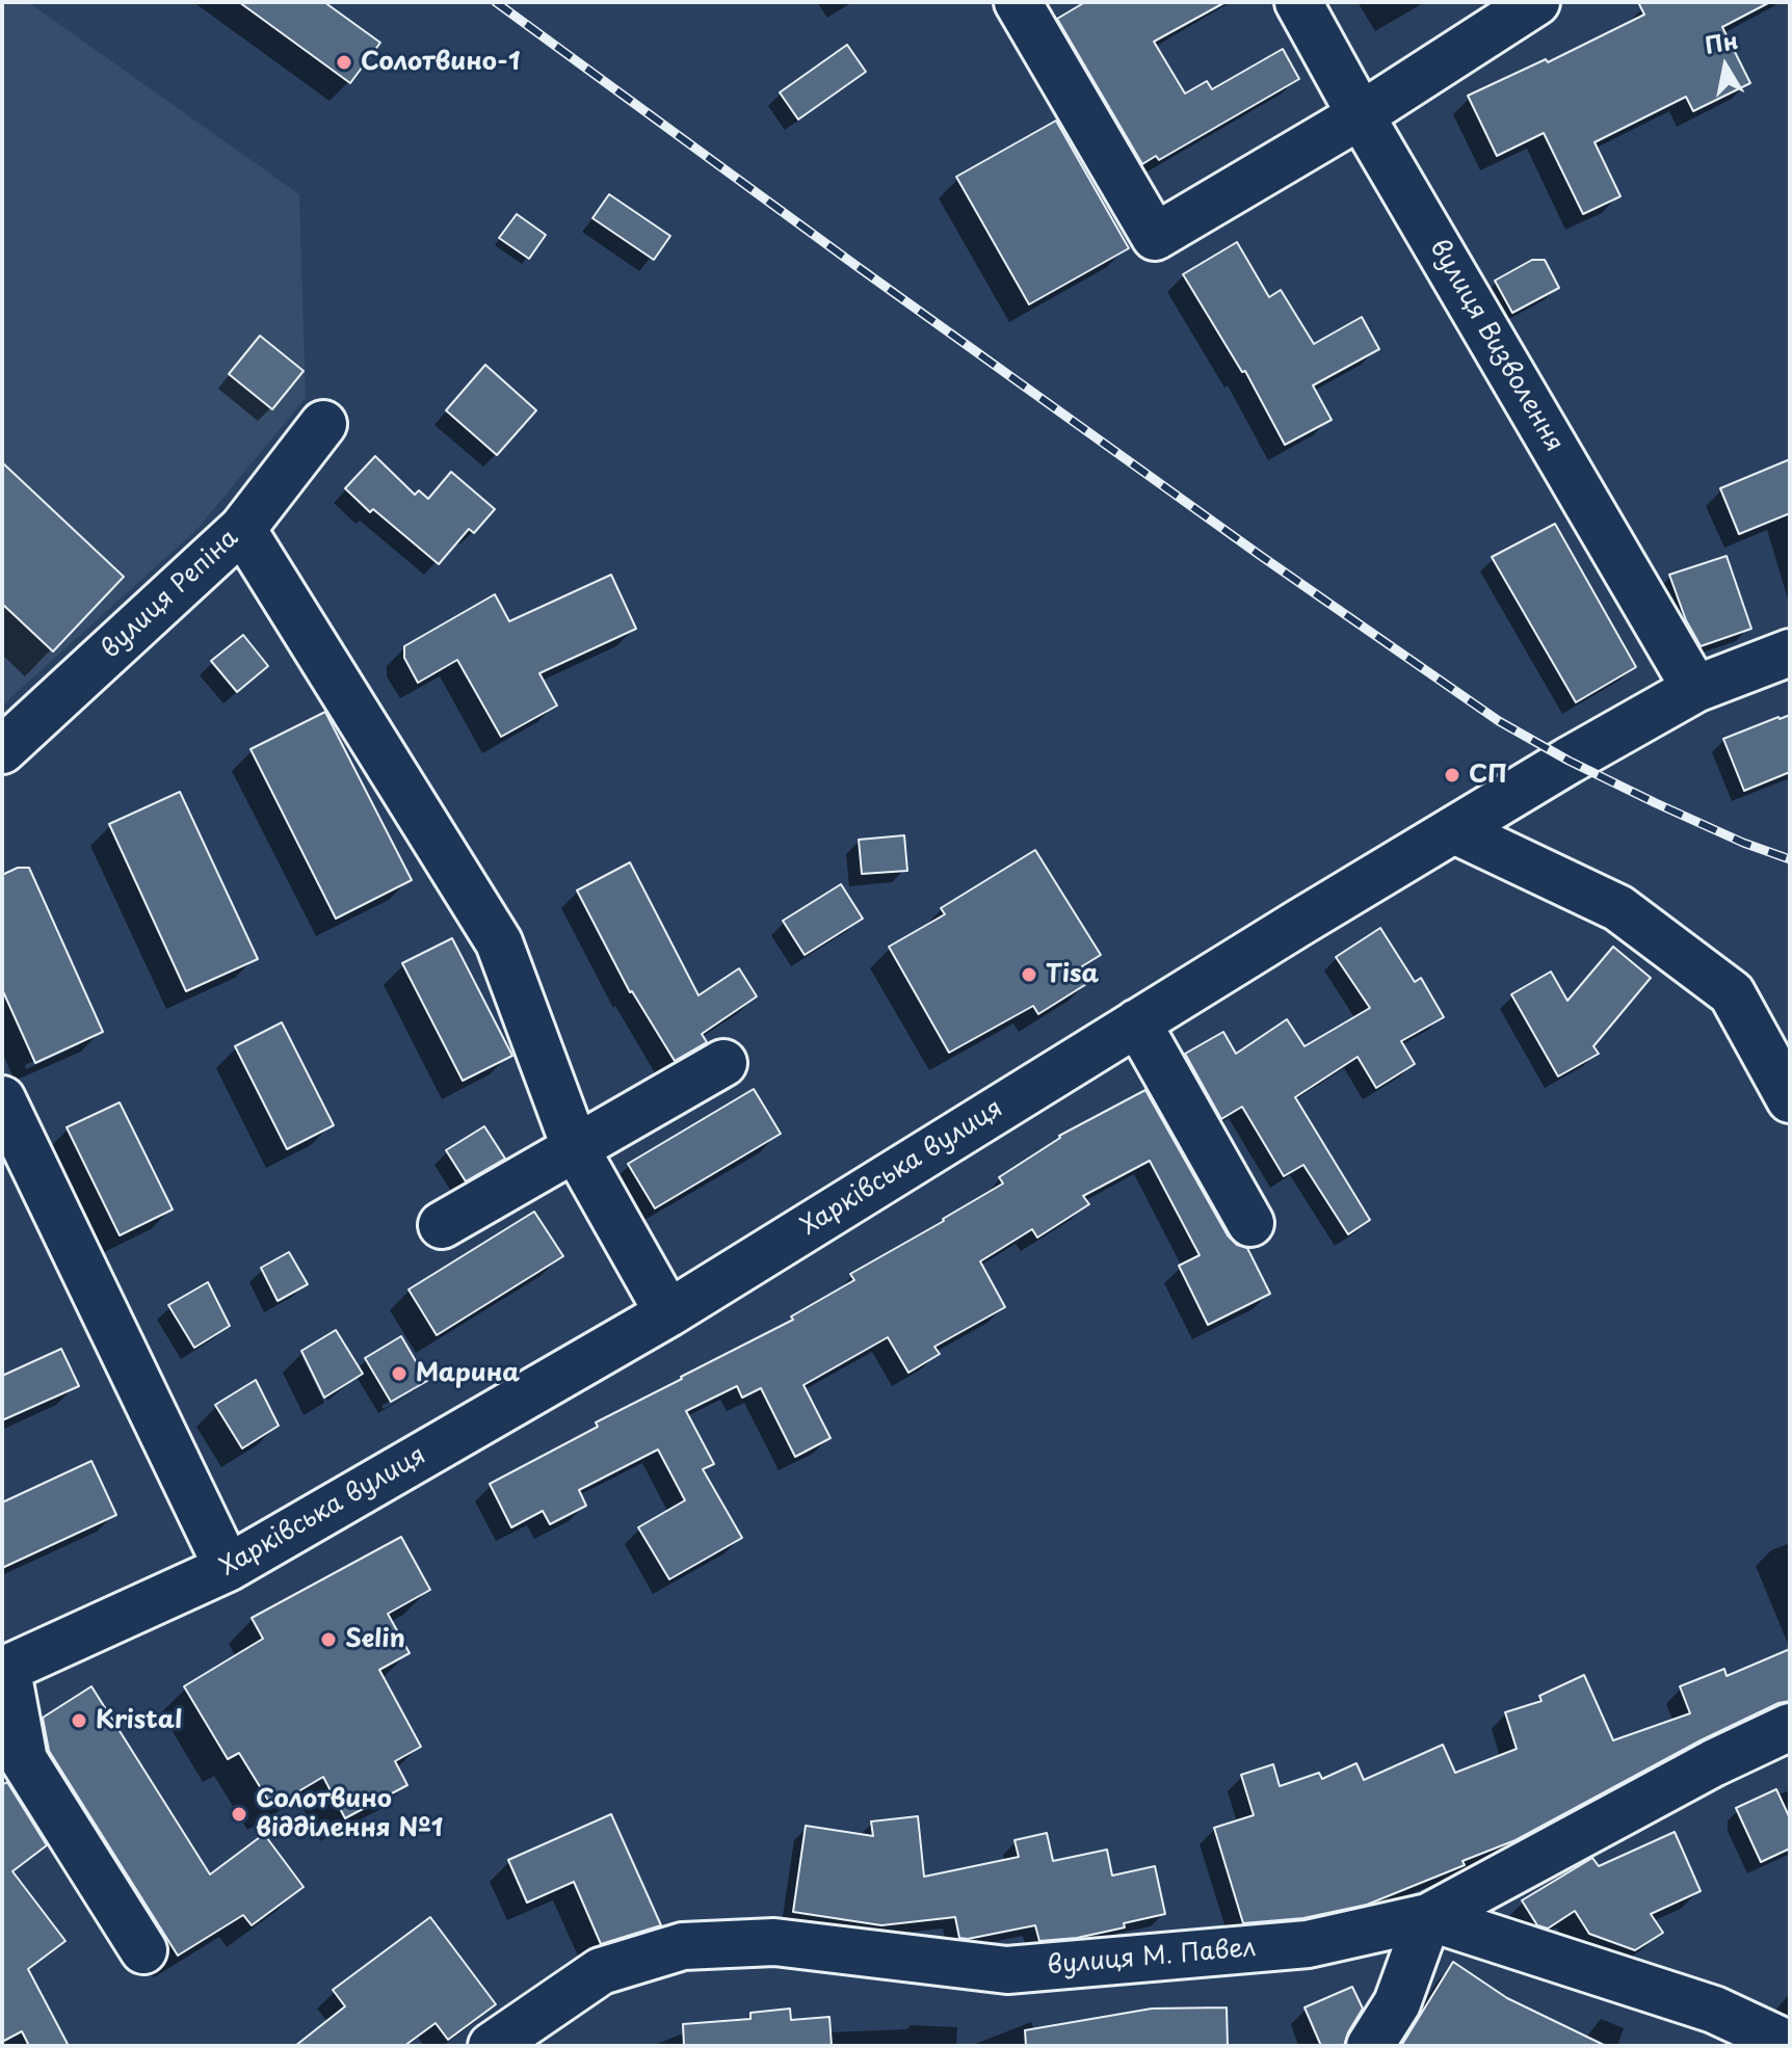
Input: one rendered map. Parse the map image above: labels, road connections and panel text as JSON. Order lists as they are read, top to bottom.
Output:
{
  "streets": {
    "street": [
      "вулиця Визволення",
      "вулиця Репіна",
      "Харківська вулиця",
      "вулиця М. Павел"
    ]
  },
  "crossings": [
    ["вулиця Визволення", "Харківська вулиця"]
  ],
  "places": [
    "Солотвино-1",
    "СП",
    "Tisa",
    "Марина",
    "Selin",
    "Kristal",
    "Солотвино відділення №1"
  ],
  "north": "top"
}
